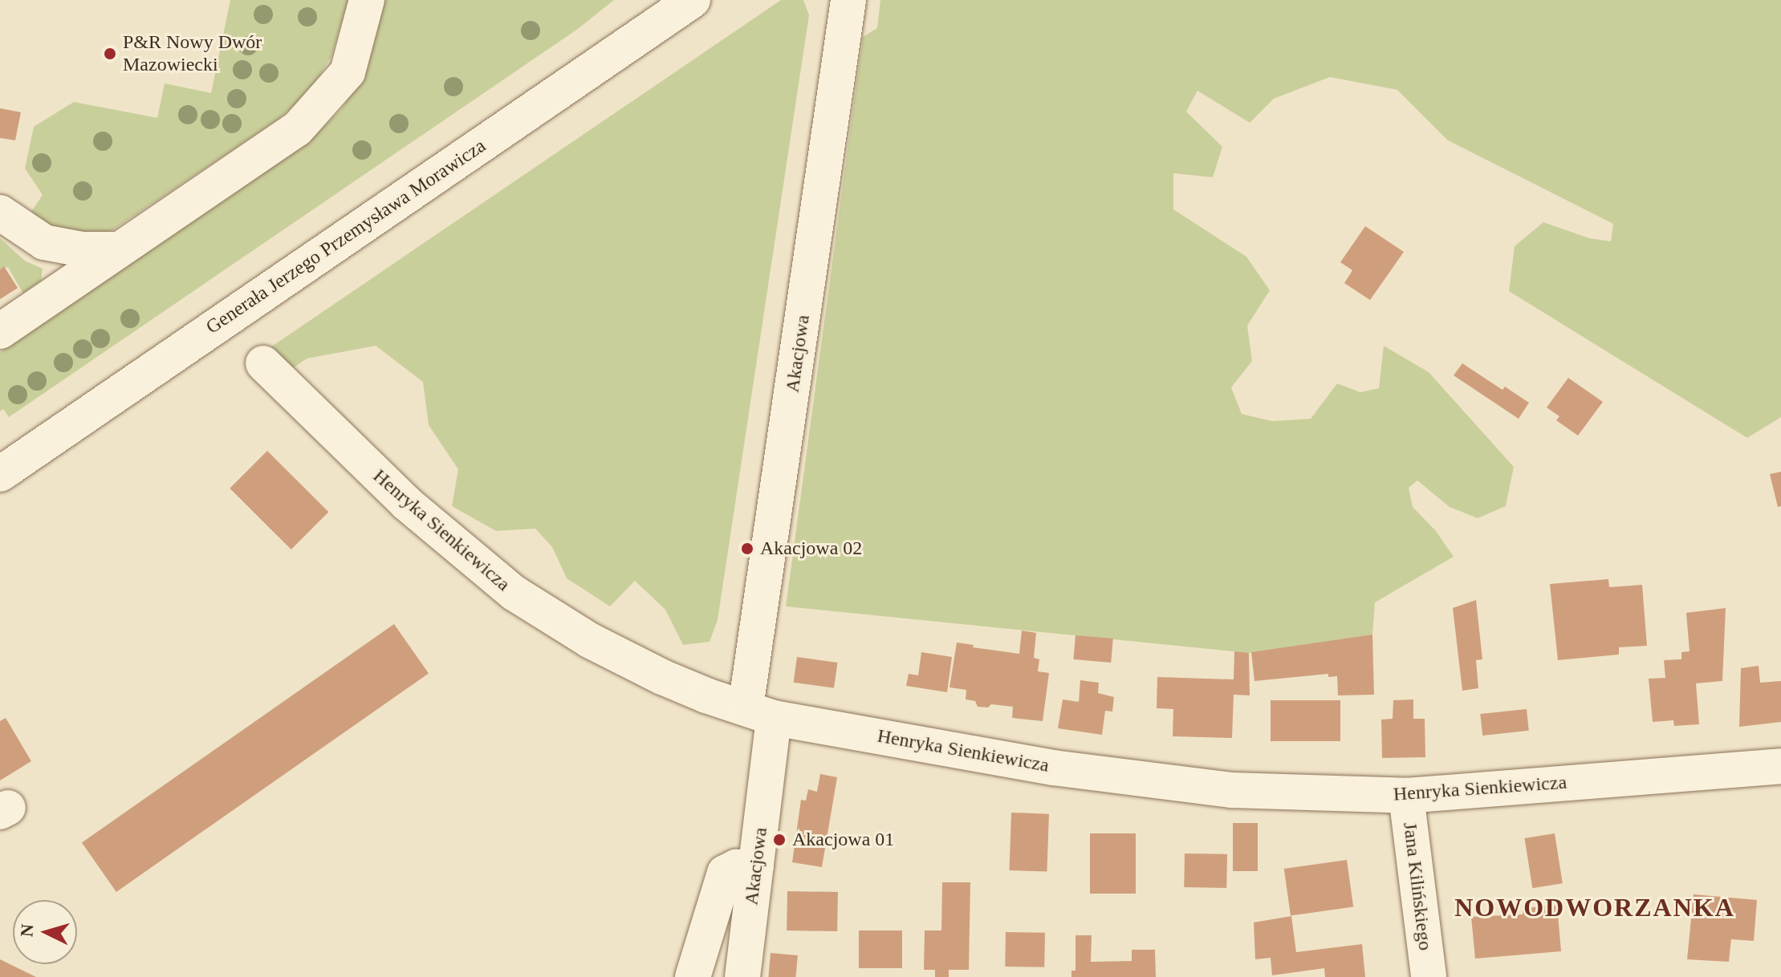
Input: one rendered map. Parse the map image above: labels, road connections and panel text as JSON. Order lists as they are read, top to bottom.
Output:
{
  "streets": {
    "street": [
      "Generała Jerzego Przemysława Morawicza",
      "Akacjowa",
      "Henryka Sienkiewicza",
      "Jana Kilińskiego"
    ]
  },
  "crossings": [
    ["Akacjowa", "Henryka Sienkiewicza"],
    ["Henryka Sienkiewicza", "Jana Kilińskiego"]
  ],
  "districts": ["NOWODWORZANKA"],
  "places": ["P&R Nowy Dwór Mazowiecki", "Akacjowa 02", "Akacjowa 01"],
  "north": "left"
}
